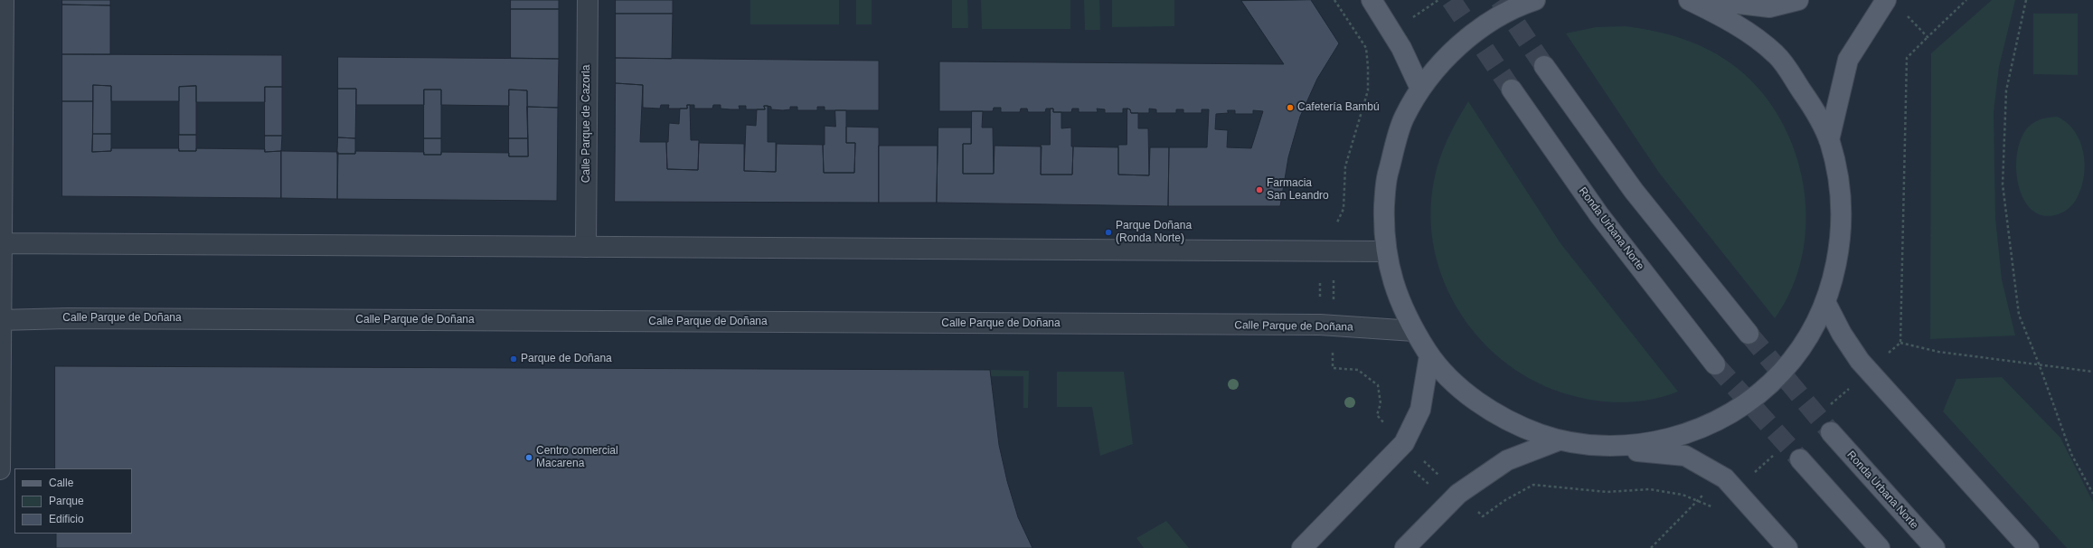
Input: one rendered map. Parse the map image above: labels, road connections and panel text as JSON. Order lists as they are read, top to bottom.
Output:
{
  "streets": {
    "main road": ["Ronda Urbana Norte"],
    "street": ["Calle Parque de Cazorla", "Calle Parque de Doñana"]
  },
  "places": [
    "Cafetería Bambú",
    "Farmacia San Leandro",
    "Parque Doñana (Ronda Norte)",
    "Parque de Doñana",
    "Centro comercial Macarena"
  ],
  "legend": ["Calle", "Parque", "Edificio"]
}
